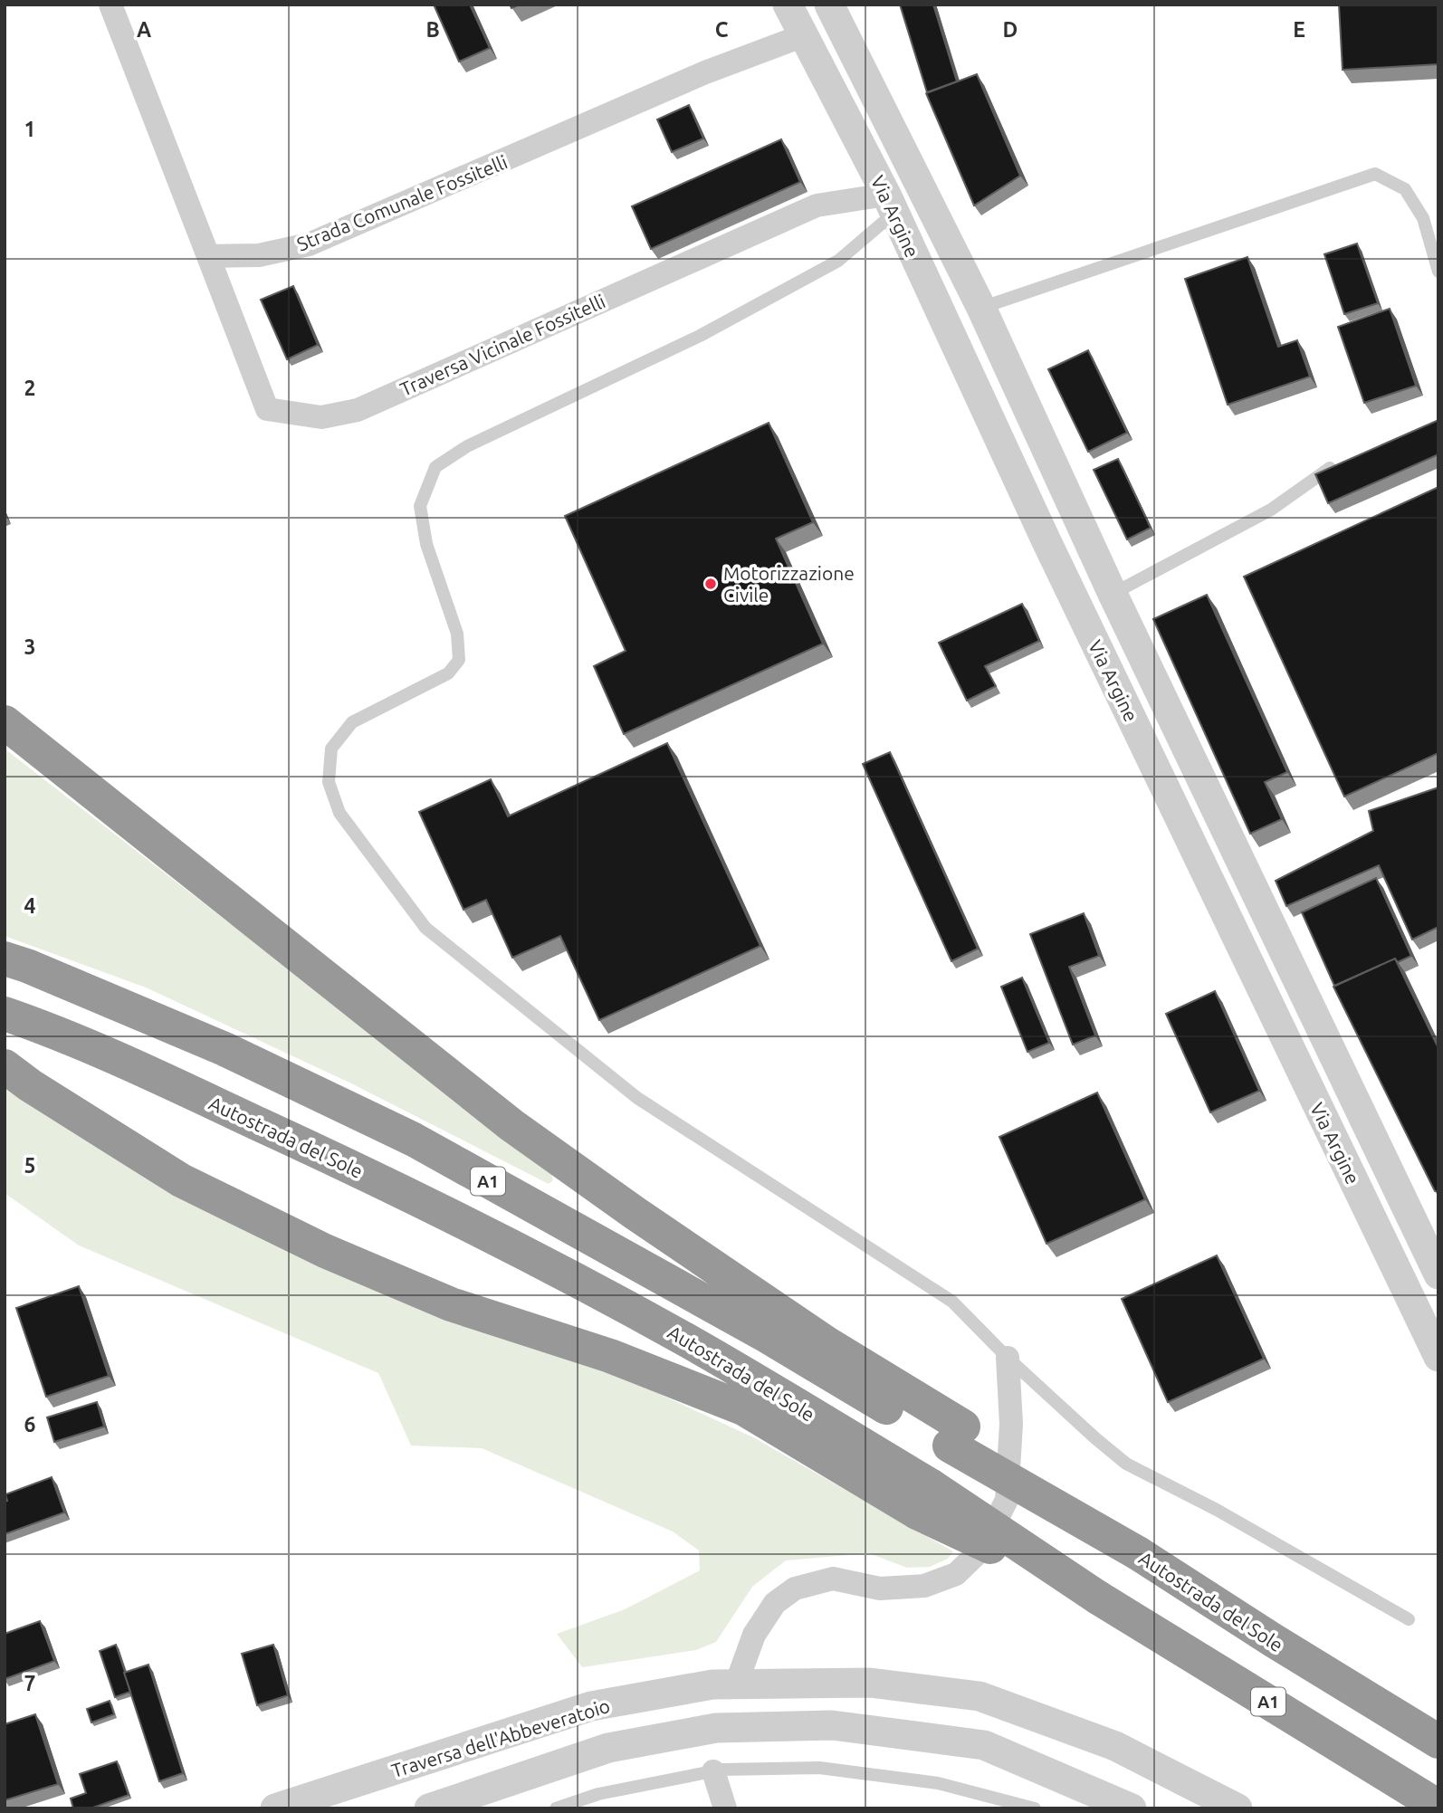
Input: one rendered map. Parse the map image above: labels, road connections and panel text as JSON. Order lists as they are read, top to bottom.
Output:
{
  "streets": {
    "highway": ["Autostrada del Sole", "A1"],
    "street": [
      "Strada Comunale Fossitelli",
      "Via Argine",
      "Traversa Vicinale Fossitelli",
      "Traversa dell'Abbeveratoio"
    ]
  },
  "crossings": [
    ["Strada Comunale Fossitelli", "Via Argine"],
    ["Strada Comunale Fossitelli", "Traversa Vicinale Fossitelli"],
    ["Via Argine", "Traversa Vicinale Fossitelli"],
    ["Autostrada del Sole", "A1"]
  ],
  "places": ["Motorizzazione Civile"],
  "grid": {
    "columns": [
      "A",
      "B",
      "C",
      "D",
      "E"
    ],
    "rows": [
      "1",
      "2",
      "3",
      "4",
      "5",
      "6",
      "7"
    ]
  }
}
